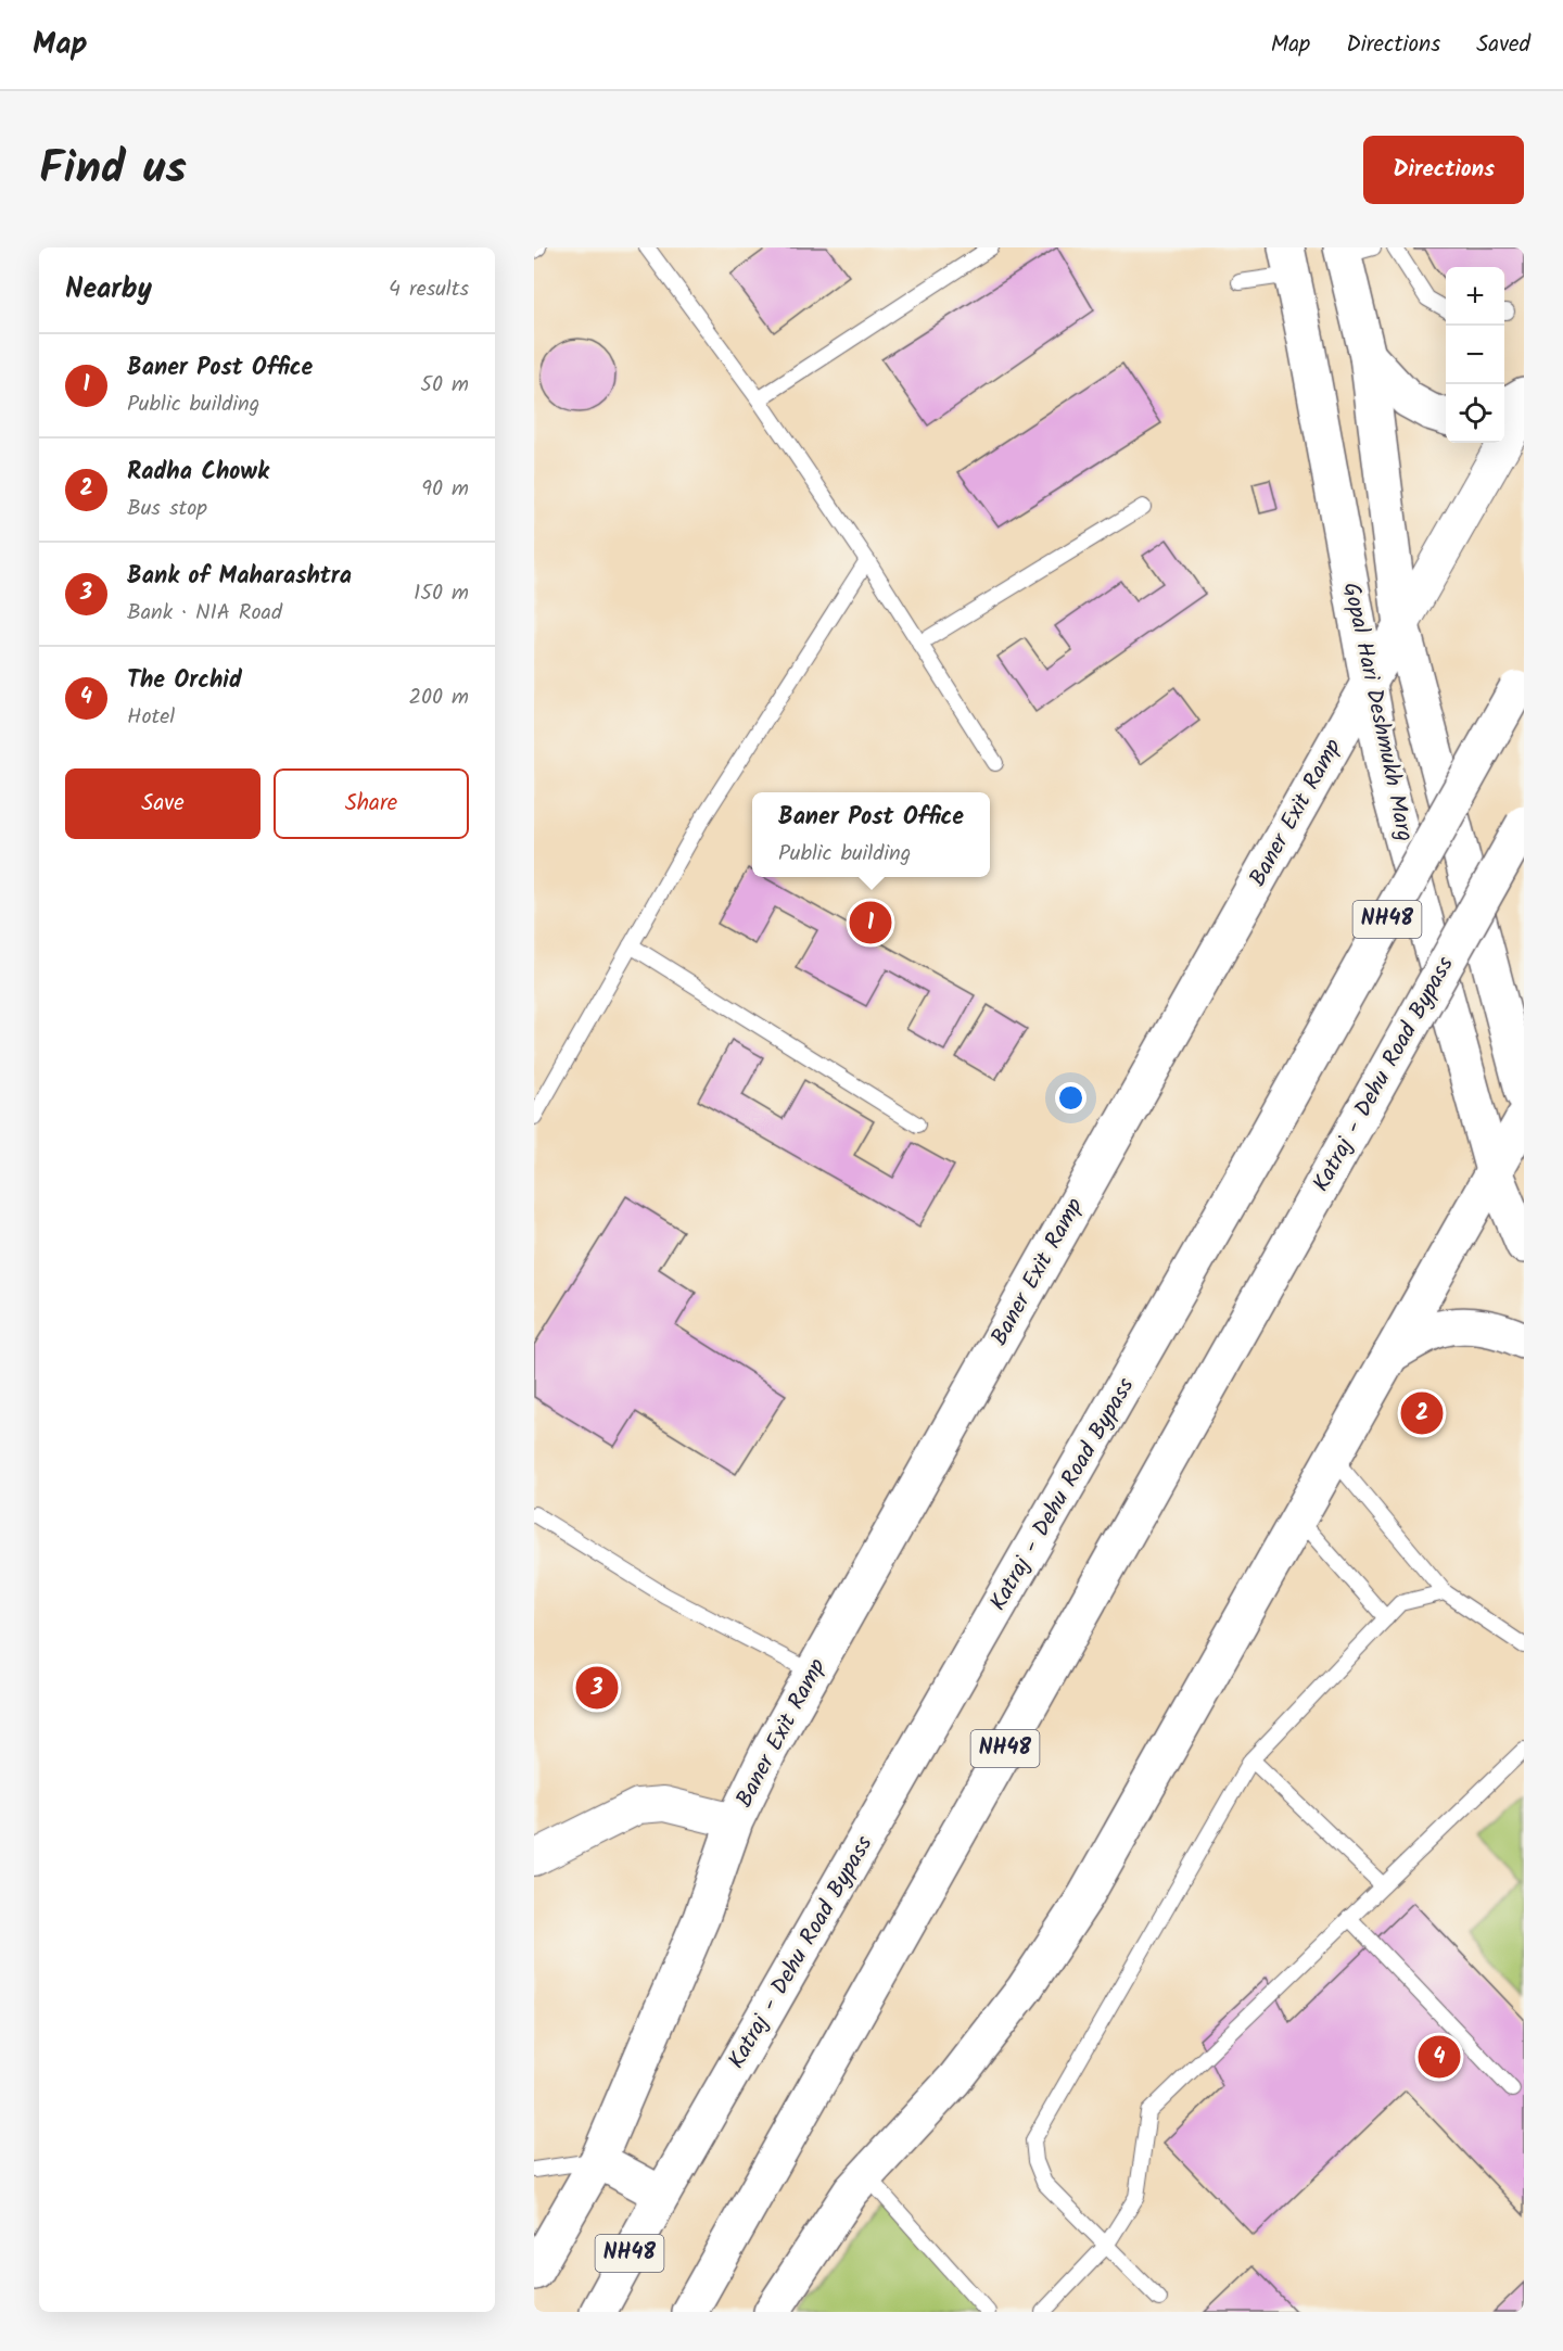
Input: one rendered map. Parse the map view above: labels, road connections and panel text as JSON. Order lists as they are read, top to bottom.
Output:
{
  "streets": {
    "main road": [
      "Gopal Hari Deshmukh Marg",
      "Baner Exit Ramp",
      "NH48",
      "Katraj - Dehu Road Bypass"
    ]
  },
  "crossings": [
    ["Gopal Hari Deshmukh Marg", "Baner Exit Ramp"]
  ],
  "page": {
    "header": "Map",
    "nav": ["Map", "Directions", "Saved"],
    "title": "Find us",
    "buttons": [
      "Directions",
      ["Save", "Share"]
    ],
    "heading": ["Nearby", "4 results"],
    "map_buttons": ["+", "−"],
    "list": [
      {
        "mark": "1",
        "name": "Baner Post Office",
        "note": "Public building",
        "value": "50 m"
      },
      {
        "mark": "2",
        "name": "Radha Chowk",
        "note": "Bus stop",
        "value": "90 m"
      },
      {
        "mark": "3",
        "name": "Bank of Maharashtra",
        "note": "Bank · NIA Road",
        "value": "150 m"
      },
      {
        "mark": "4",
        "name": "The Orchid",
        "note": "Hotel",
        "value": "200 m"
      }
    ],
    "popup": ["Baner Post Office", "Public building"],
    "pins": [
      "1",
      "2",
      "3",
      "4"
    ]
  }
}
